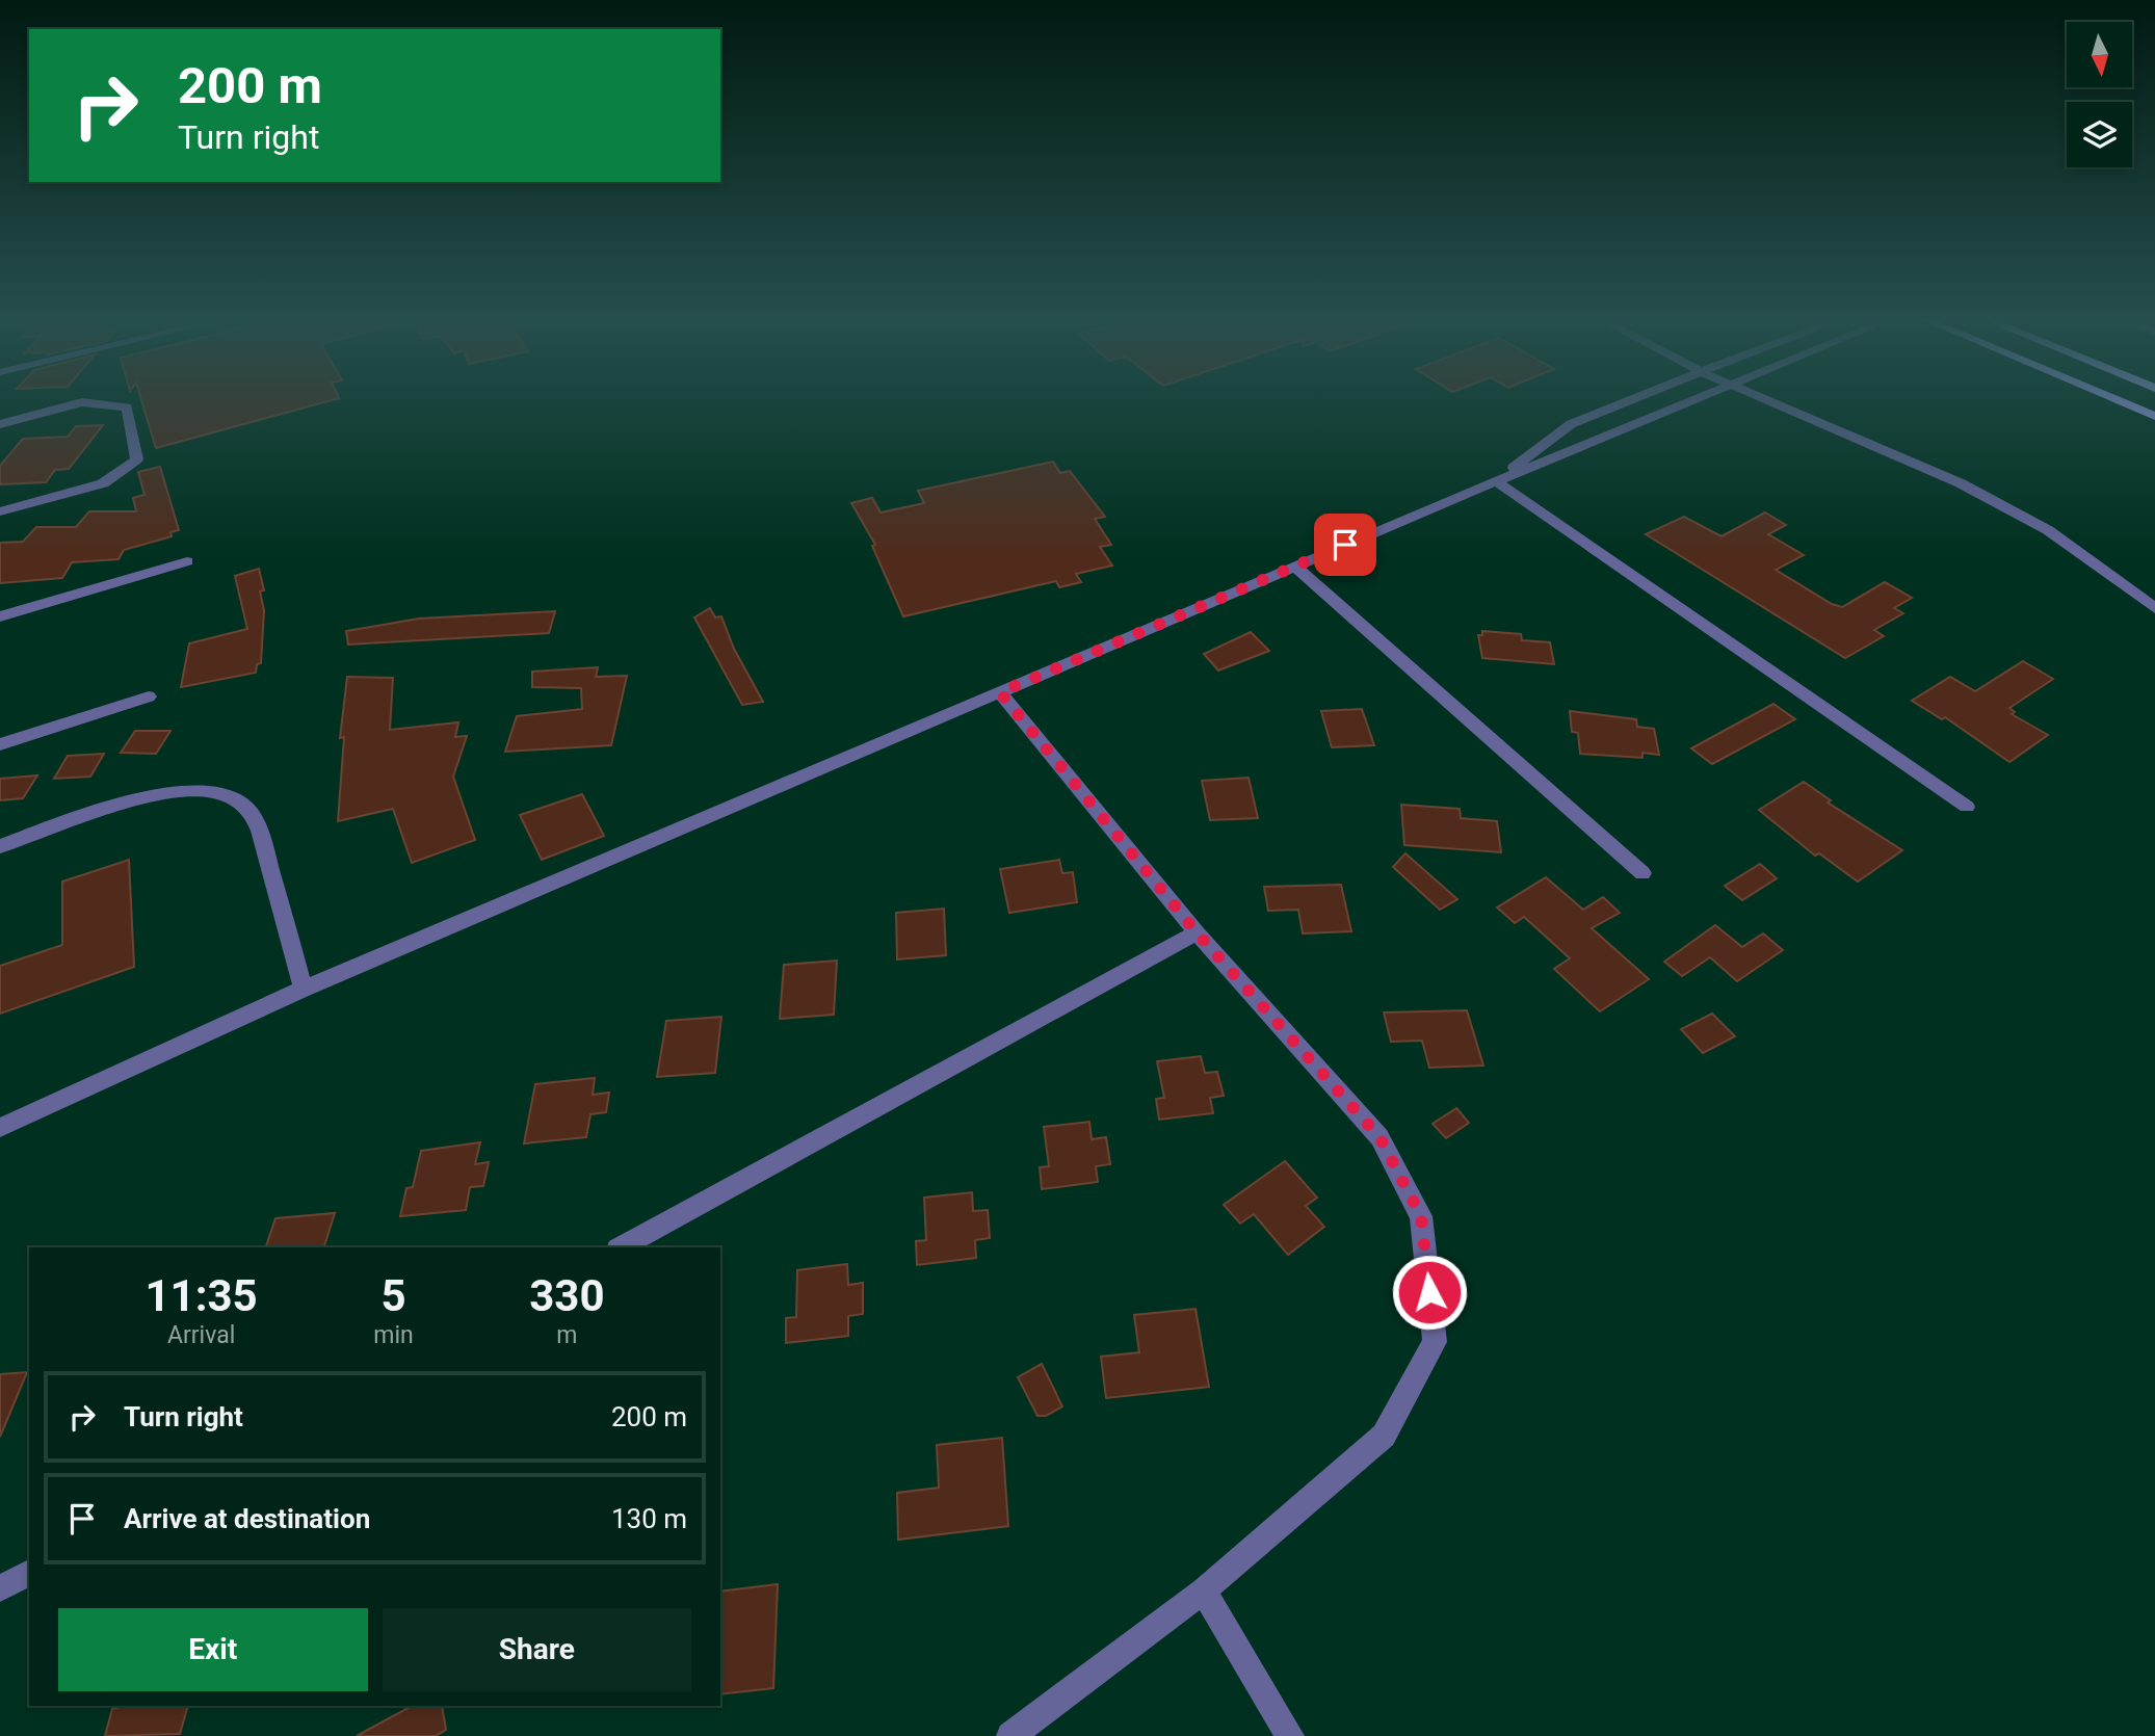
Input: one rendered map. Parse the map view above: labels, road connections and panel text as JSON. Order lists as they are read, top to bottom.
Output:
{
  "north": "bottom",
  "page": {
    "turn": ["200 m", "Turn right"],
    "eta": [
      "11:35",
      "Arrival",
      "5",
      "min",
      "330",
      "m"
    ],
    "list": [
      {
        "name": "Turn right",
        "value": "200 m"
      },
      {
        "name": "Arrive at destination",
        "value": "130 m"
      }
    ],
    "buttons": ["Exit", "Share"]
  }
}
